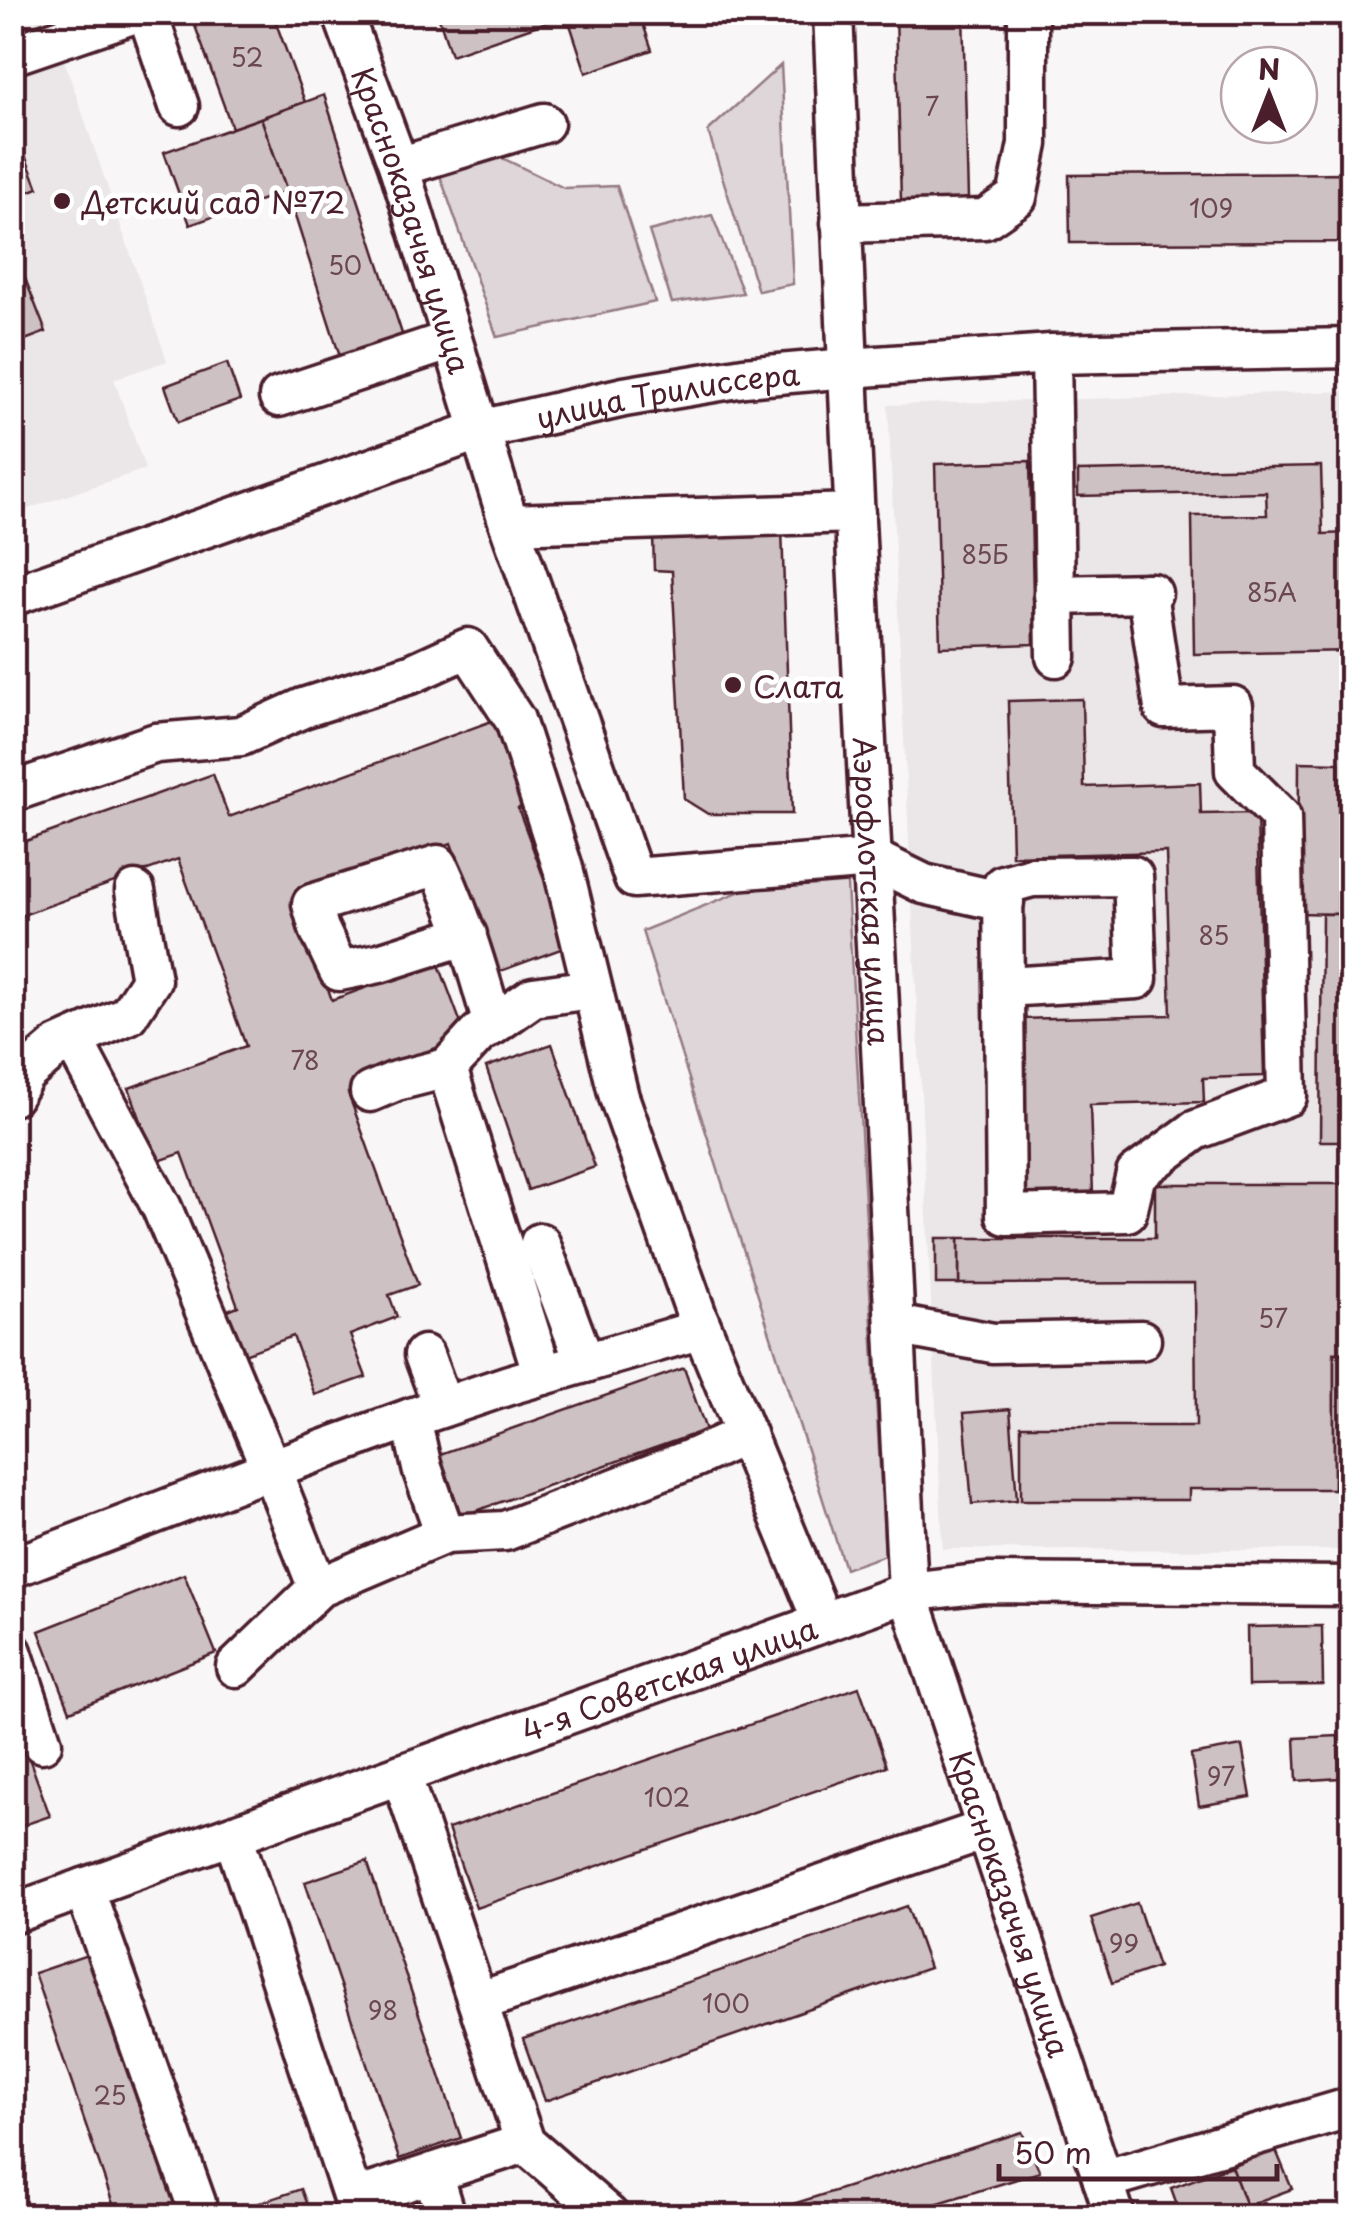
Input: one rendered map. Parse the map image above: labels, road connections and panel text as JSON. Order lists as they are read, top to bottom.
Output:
{
  "streets": {
    "street": [
      "Красноказачья улица",
      "улица Трилиссера",
      "Аэрофлотская улица",
      "4-я Советская улица"
    ]
  },
  "crossings": [
    ["Красноказачья улица", "улица Трилиссера"],
    ["Красноказачья улица", "Аэрофлотская улица"],
    ["Красноказачья улица", "4-я Советская улица"],
    ["улица Трилиссера", "Аэрофлотская улица"],
    ["Аэрофлотская улица", "4-я Советская улица"]
  ],
  "places": ["Детский сад №72", "Слата"],
  "house_numbers": [
    "52",
    "7",
    "109",
    "50",
    "85Б",
    "85А",
    "85",
    "78",
    "57",
    "97",
    "102",
    "99",
    "100",
    "98",
    "25"
  ],
  "scale_bar": "50 m",
  "north": "top"
}
